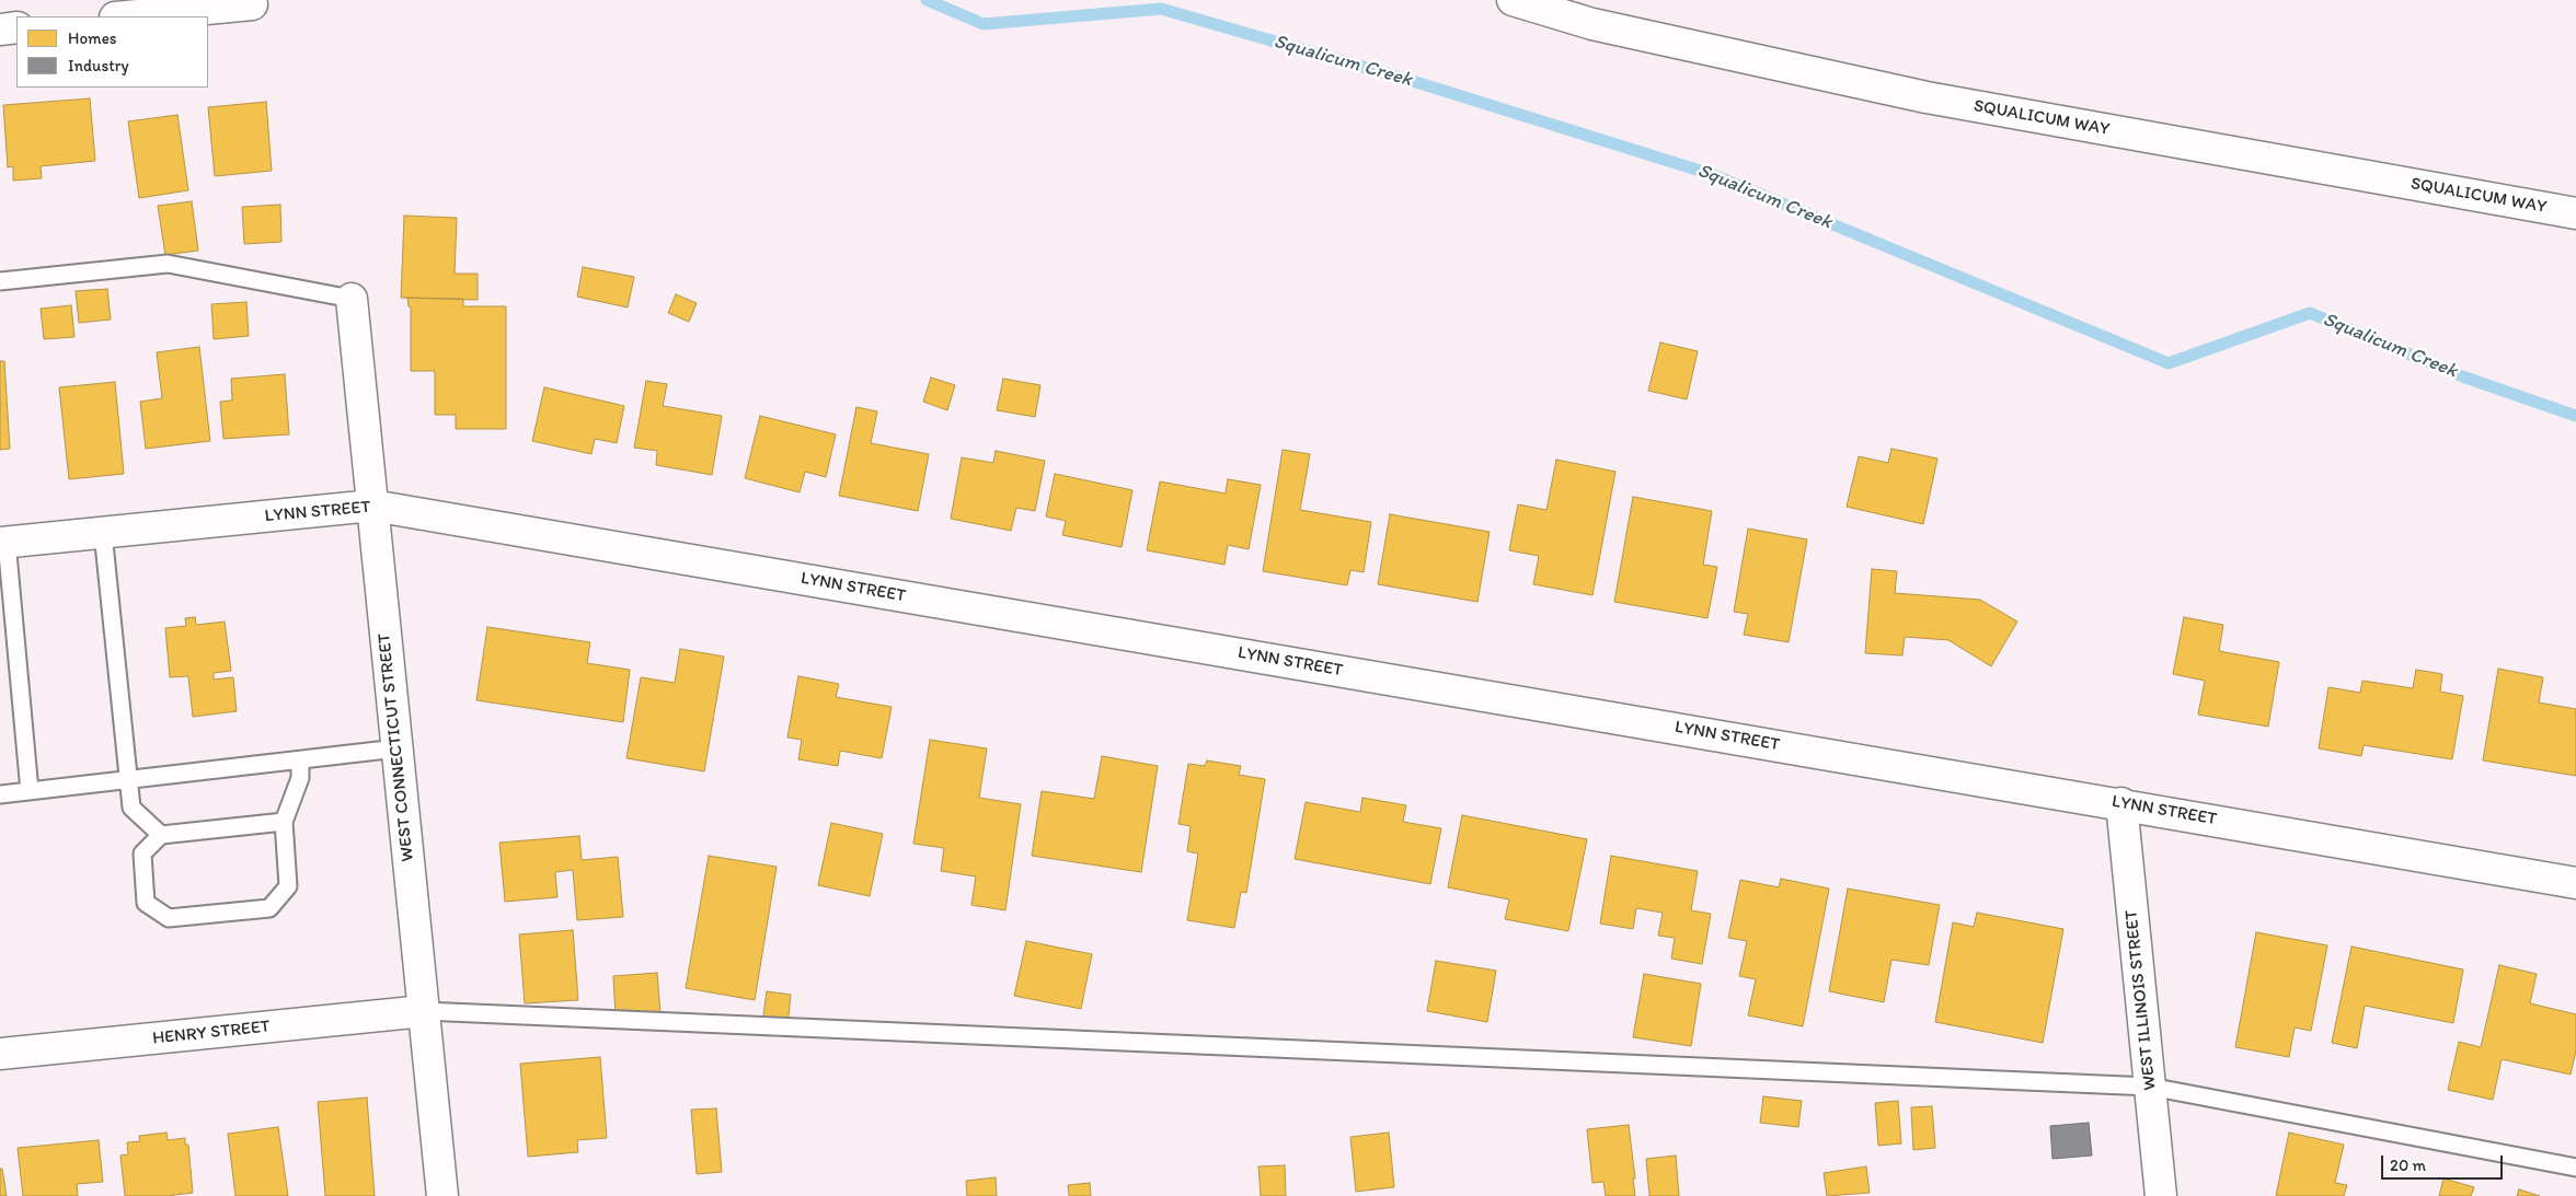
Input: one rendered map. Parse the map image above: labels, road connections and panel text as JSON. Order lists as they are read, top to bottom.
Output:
{
  "streets": {
    "street": [
      "SQUALICUM WAY",
      "LYNN STREET",
      "WEST CONNECTICUT STREET",
      "WEST ILLINOIS STREET",
      "HENRY STREET"
    ]
  },
  "crossings": [
    ["LYNN STREET", "WEST CONNECTICUT STREET"],
    ["LYNN STREET", "WEST ILLINOIS STREET"],
    ["WEST CONNECTICUT STREET", "HENRY STREET"]
  ],
  "water": ["Squalicum Creek"],
  "legend": ["Homes", "Industry"],
  "scale_bar": "20 m"
}
